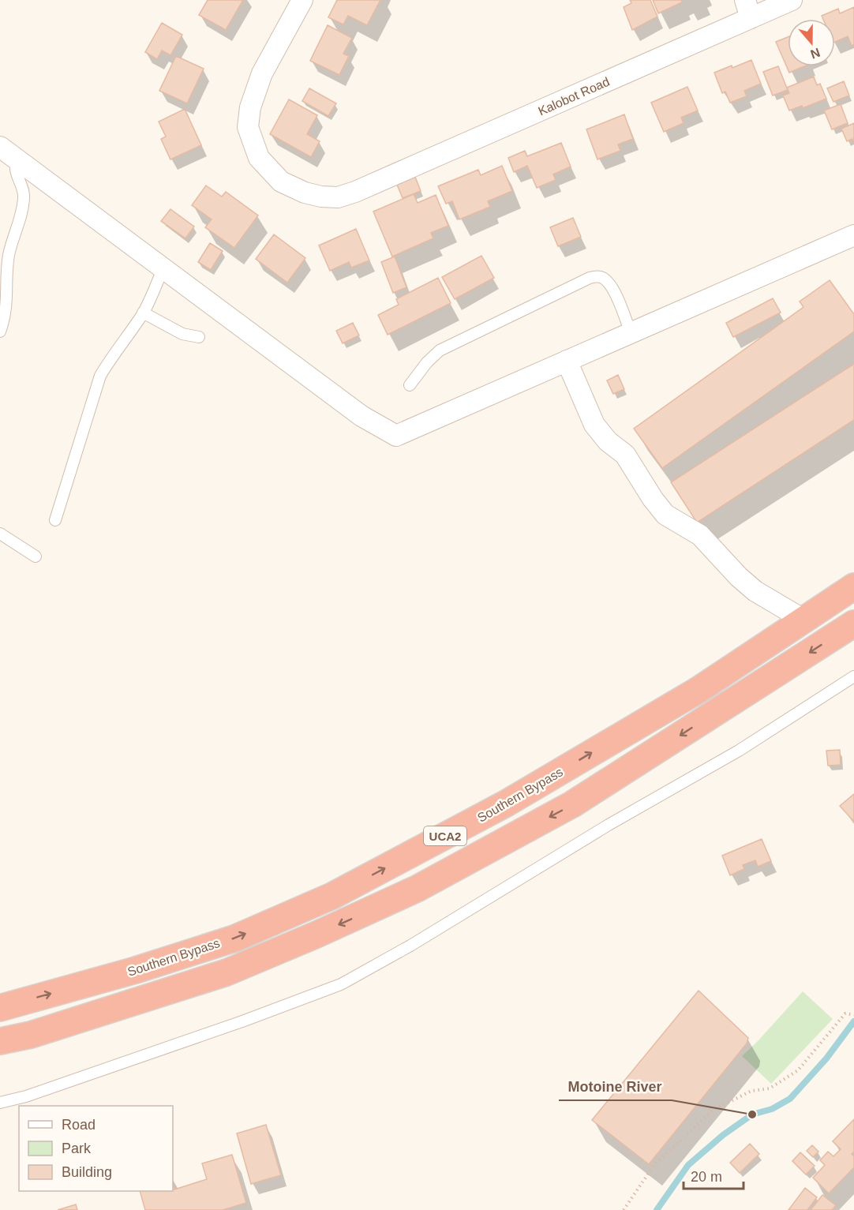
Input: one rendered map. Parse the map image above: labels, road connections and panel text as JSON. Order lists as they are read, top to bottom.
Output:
{
  "streets": {
    "highway": ["Southern Bypass", "UCA2"],
    "street": ["Kalobot Road"]
  },
  "places": ["Motoine River"],
  "legend": ["Road", "Park", "Building"],
  "scale_bar": "20 m",
  "north": "bottom"
}
